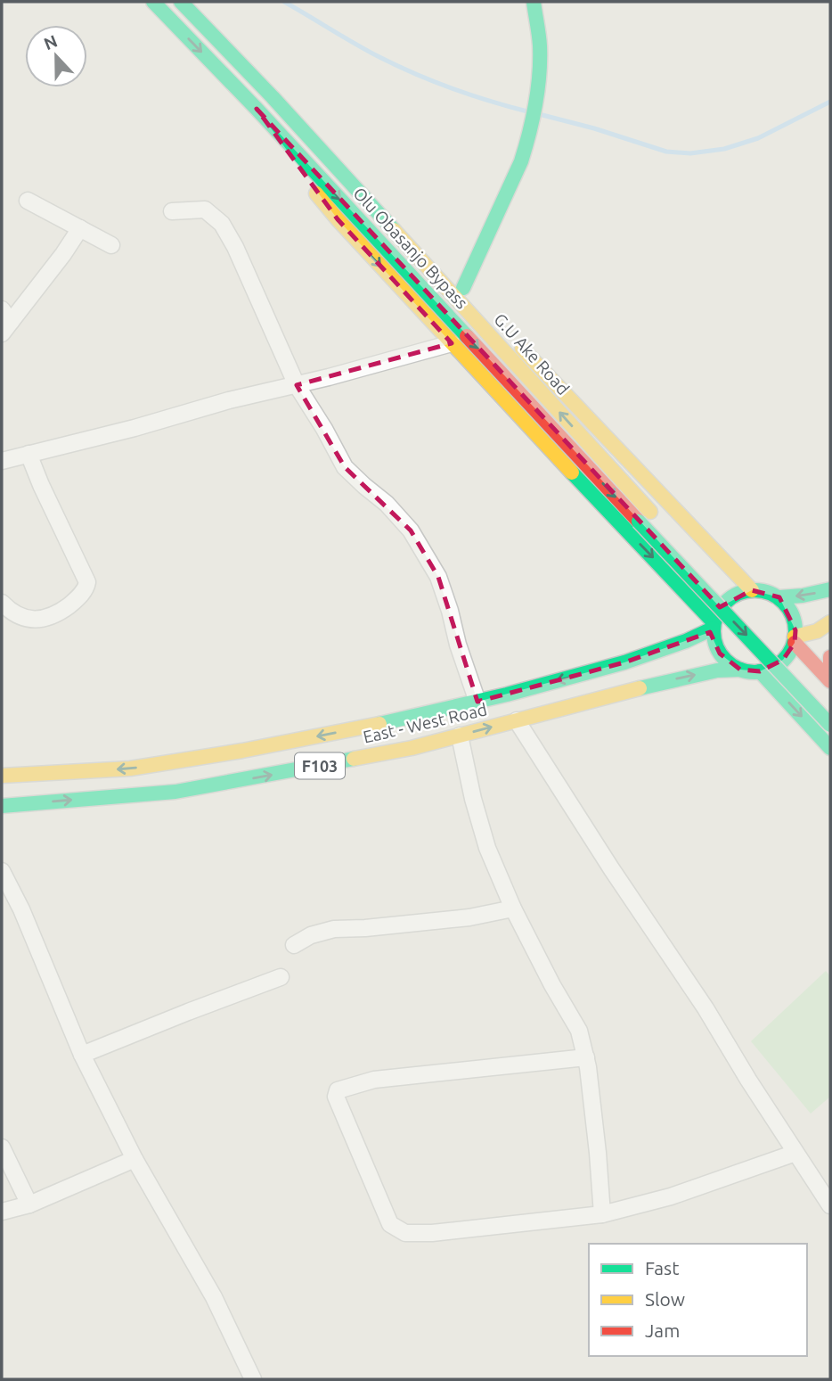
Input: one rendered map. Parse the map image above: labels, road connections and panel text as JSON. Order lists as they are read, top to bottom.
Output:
{
  "streets": {
    "main road": [
      "Olu Obasanjo Bypass",
      "G.U Ake Road",
      "East - West Road",
      "F103"
    ]
  },
  "crossings": [
    ["East - West Road", "F103"]
  ],
  "legend": ["Fast", "Slow", "Jam"],
  "north": "top"
}
